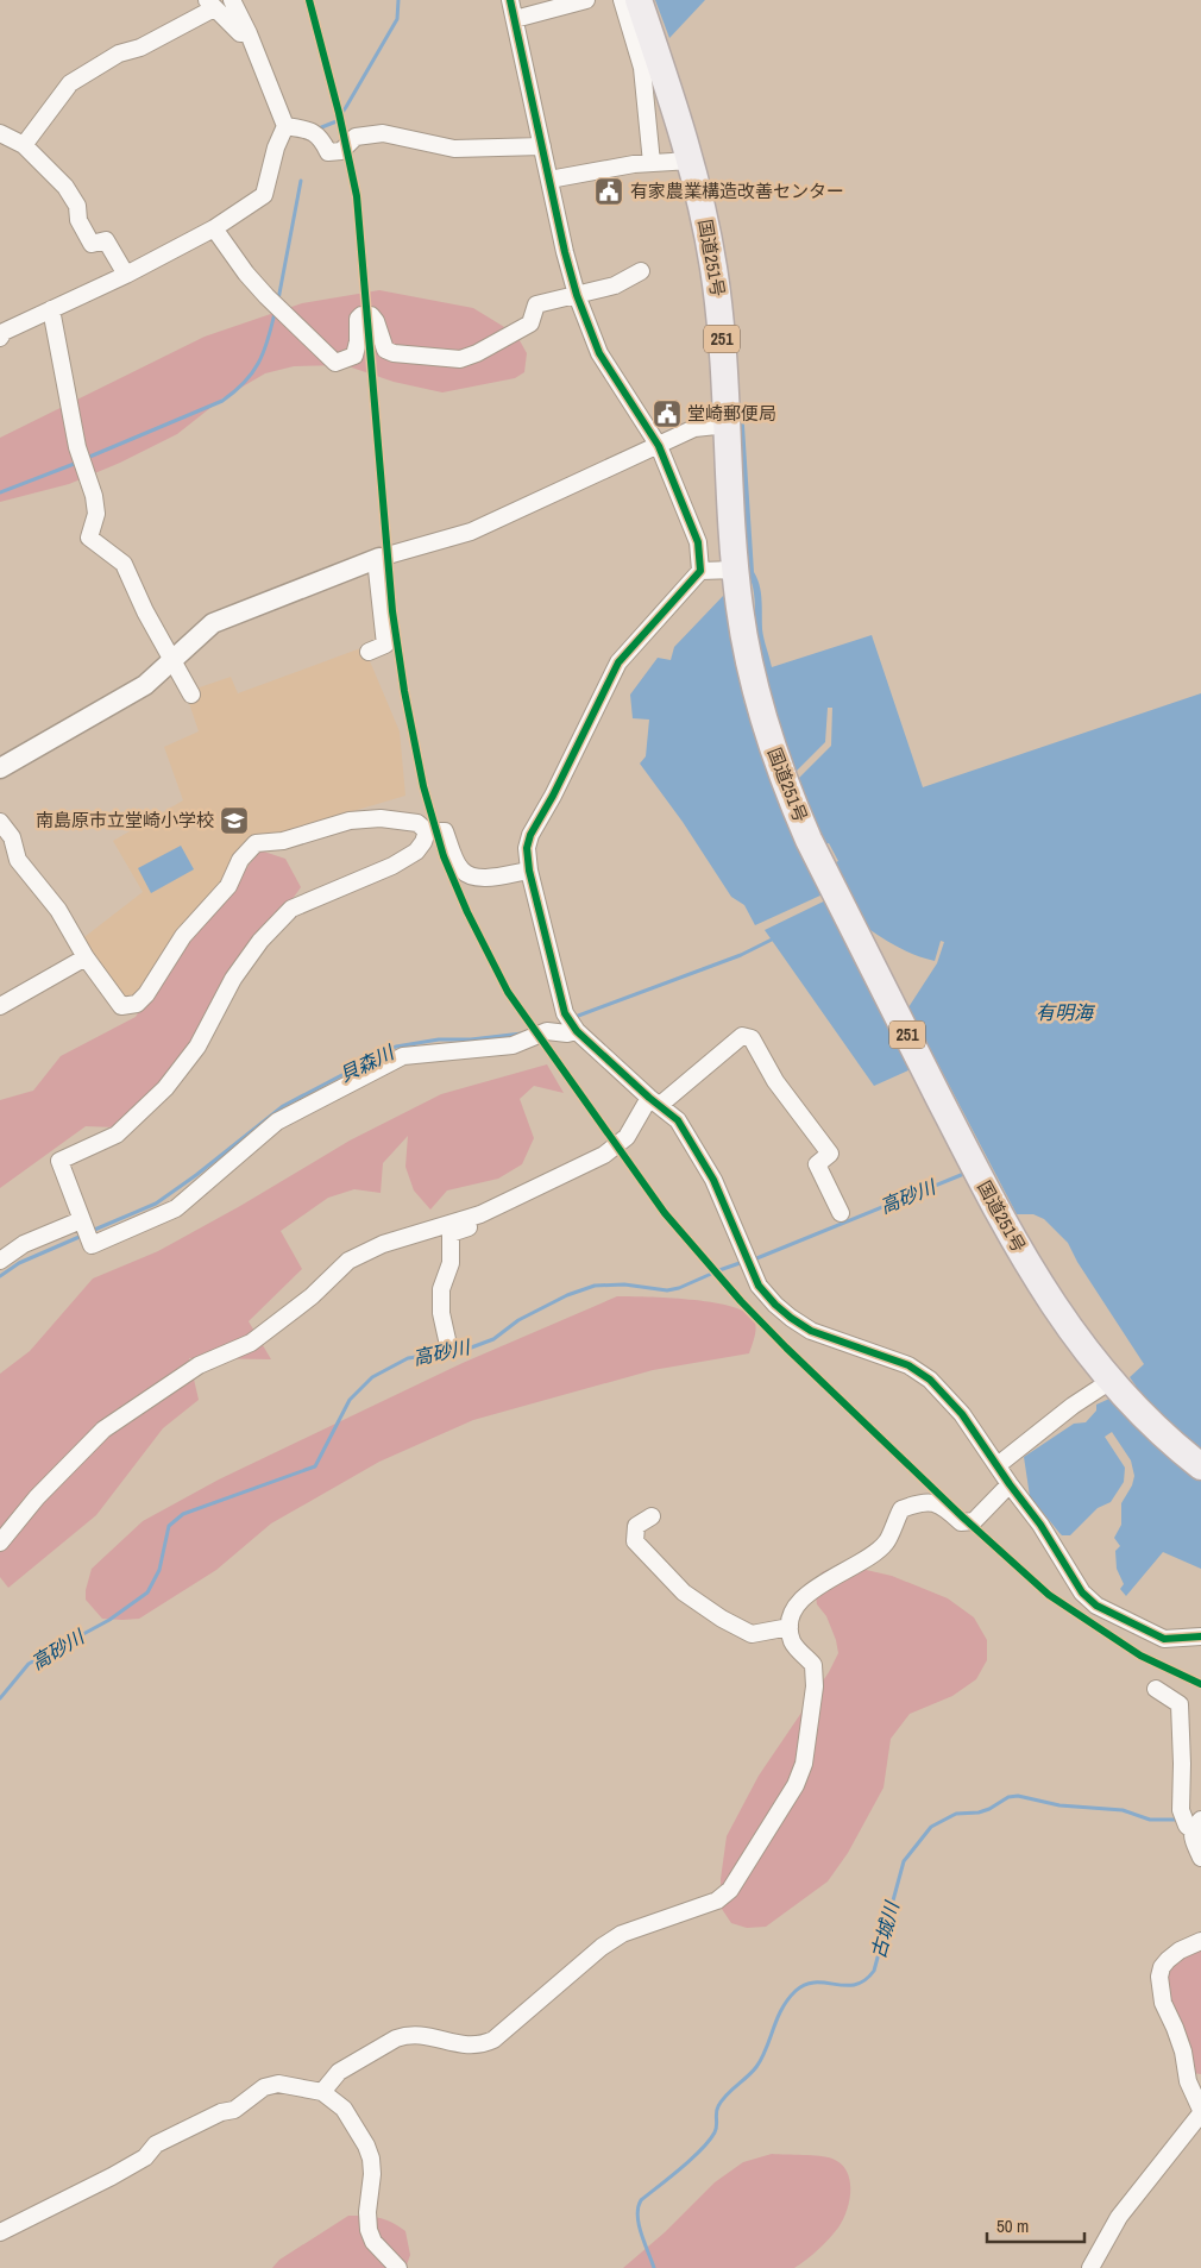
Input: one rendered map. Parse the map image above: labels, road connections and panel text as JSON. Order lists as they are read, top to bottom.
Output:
{
  "streets": {
    "highway": ["国道251号", "251"]
  },
  "water": [
    "有明海",
    "貝森川",
    "高砂川",
    "古城川"
  ],
  "places": {
    "public building": ["有家農業構造改善センター", "堂崎郵便局"],
    "school or university": ["南島原市立堂崎小学校"]
  },
  "scale_bar": "50 m"
}
